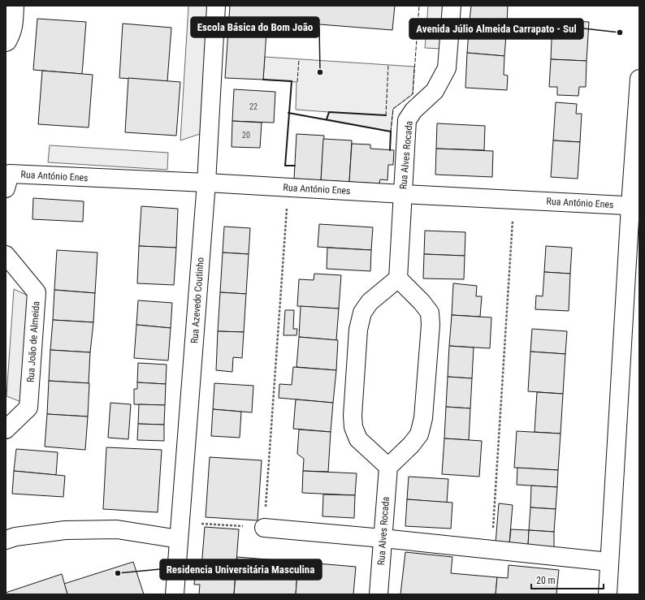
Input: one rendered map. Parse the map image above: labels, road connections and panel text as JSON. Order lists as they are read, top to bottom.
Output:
{
  "streets": {
    "street": [
      "Rua Alves Rocada",
      "Rua António Enes",
      "Rua Azevedo Coutinho",
      "Rua João de Almeida"
    ]
  },
  "crossings": [
    ["Rua Alves Rocada", "Rua António Enes"],
    ["Rua António Enes", "Rua Azevedo Coutinho"]
  ],
  "places": ["Avenida Júlio Almeida Carrapato - Sul", "Escola Básica do Bom João", "Residencia Universitária Masculina"],
  "house_numbers": ["22", "20"],
  "scale_bar": "20 m"
}
